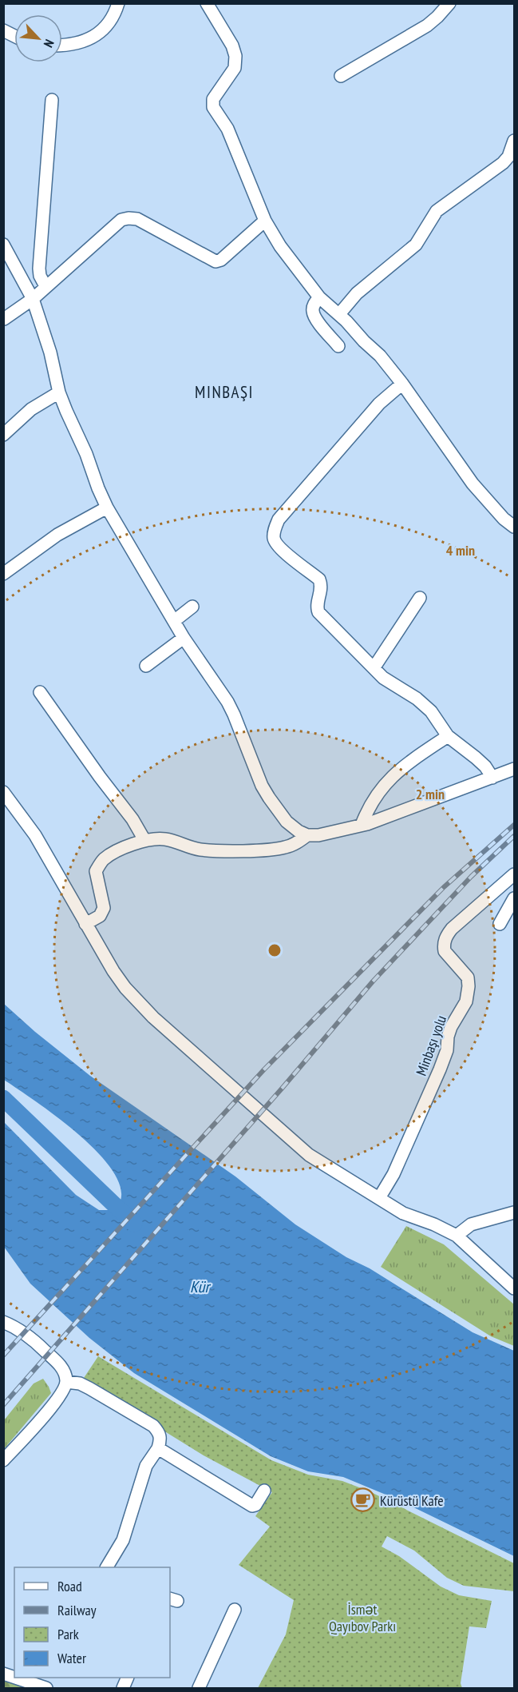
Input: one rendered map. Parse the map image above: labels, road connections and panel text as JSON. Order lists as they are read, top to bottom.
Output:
{
  "streets": {
    "street": ["Minbaşı yolu"]
  },
  "districts": ["MINBAŞI"],
  "water": ["Kür"],
  "parks": ["İsmət Qayıbov Parkı"],
  "places": {
    "cafe": ["Kürüstü Kafe"]
  },
  "legend": [
    "Road",
    "Railway",
    "Park",
    "Water"
  ],
  "north": "bottom right",
  "rings": ["4 min", "2 min"]
}
